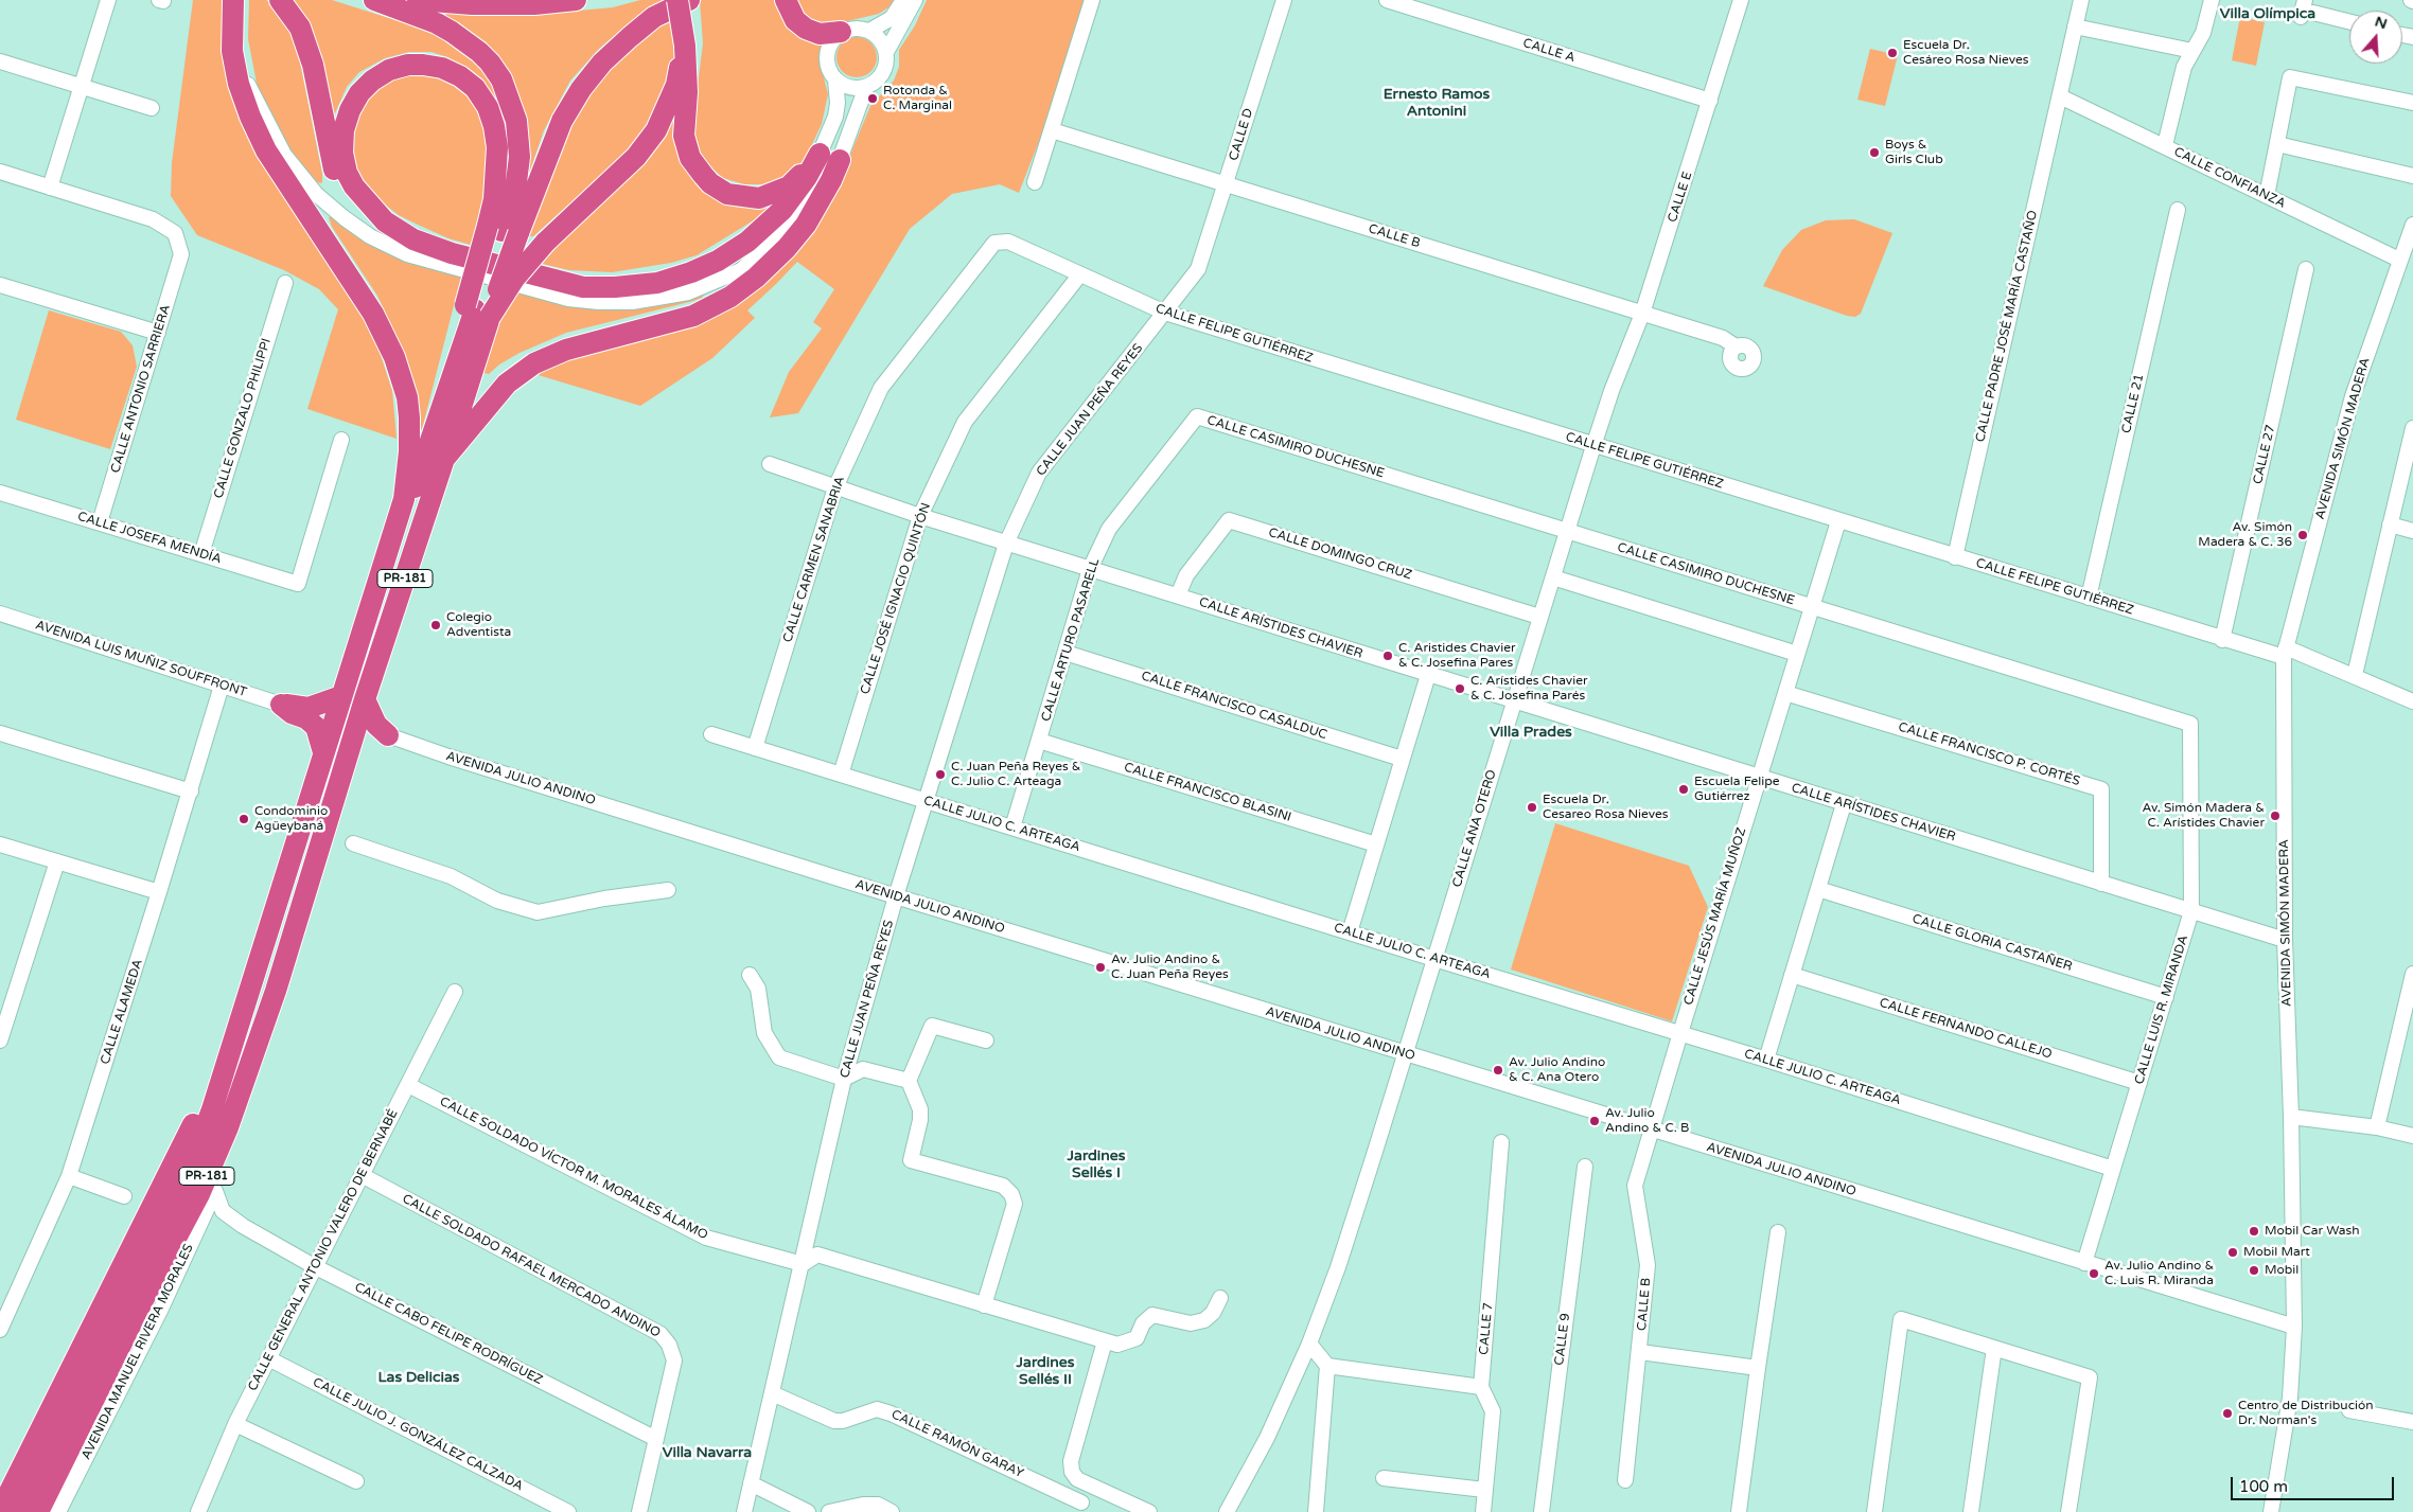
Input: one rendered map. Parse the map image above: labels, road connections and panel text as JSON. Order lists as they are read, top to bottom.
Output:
{
  "streets": {
    "highway": ["PR-181"],
    "street": [
      "CALLE A",
      "CALLE D",
      "CALLE CONFIANZA",
      "CALLE E",
      "CALLE B",
      "CALLE PADRE JOSÉ MARÍA CASTAÑO",
      "CALLE FELIPE GUTIÉRREZ",
      "CALLE ANTONIO SARRIERA",
      "CALLE 21",
      "CALLE JUAN PEÑA REYES",
      "CALLE GONZALO PHILIPPI",
      "AVENIDA SIMÓN MADERA",
      "CALLE CASIMIRO DUCHESNE",
      "CALLE 27",
      "CALLE JOSEFA MENDÍA",
      "CALLE DOMINGO CRUZ",
      "CALLE CARMEN SANABRIA",
      "CALLE JOSÉ IGNACIO QUINTÓN",
      "CALLE ARÍSTIDES CHAVIER",
      "CALLE ARTURO PASARELL",
      "AVENIDA LUIS MUÑIZ SOUFFRONT",
      "CALLE FRANCISCO CASALDUC",
      "CALLE FRANCISCO P. CORTÉS",
      "AVENIDA JULIO ANDINO",
      "CALLE FRANCISCO BLASINI",
      "CALLE JULIO C. ARTEAGA",
      "CALLE ANA OTERO",
      "CALLE JESÚS MARÍA MUÑOZ",
      "CALLE GLORIA CASTAÑER",
      "CALLE LUIS R. MIRANDA",
      "CALLE ALAMEDA",
      "CALLE FERNANDO CALLEJO",
      "CALLE SOLDADO VÍCTOR M. MORALES ÁLAMO",
      "CALLE GENERAL ANTONIO VALERO DE BERNABÉ",
      "CALLE SOLDADO RAFAEL MERCADO ANDINO",
      "CALLE 7",
      "CALLE CABO FELIPE RODRÍGUEZ",
      "CALLE 9",
      "AVENIDA MANUEL RIVERA MORALES",
      "CALLE JULIO J. GONZÁLEZ CALZADA",
      "CALLE RAMÓN GARAY"
    ]
  },
  "crossings": [
    ["CALLE A", "CALLE E"],
    ["CALLE D", "CALLE B"],
    ["CALLE D", "CALLE JUAN PEÑA REYES"],
    ["CALLE CONFIANZA", "CALLE PADRE JOSÉ MARÍA CASTAÑO"],
    ["CALLE CONFIANZA", "AVENIDA SIMÓN MADERA"],
    ["CALLE E", "CALLE B"],
    ["CALLE E", "CALLE ANA OTERO"],
    ["CALLE B", "AVENIDA JULIO ANDINO"],
    ["CALLE B", "CALLE JESÚS MARÍA MUÑOZ"],
    ["CALLE PADRE JOSÉ MARÍA CASTAÑO", "CALLE FELIPE GUTIÉRREZ"],
    ["CALLE FELIPE GUTIÉRREZ", "CALLE 21"],
    ["CALLE FELIPE GUTIÉRREZ", "CALLE JUAN PEÑA REYES"],
    ["CALLE FELIPE GUTIÉRREZ", "AVENIDA SIMÓN MADERA"],
    ["CALLE FELIPE GUTIÉRREZ", "CALLE 27"],
    ["CALLE FELIPE GUTIÉRREZ", "CALLE CARMEN SANABRIA"],
    ["CALLE FELIPE GUTIÉRREZ", "CALLE JOSÉ IGNACIO QUINTÓN"],
    ["CALLE FELIPE GUTIÉRREZ", "CALLE ANA OTERO"],
    ["CALLE FELIPE GUTIÉRREZ", "CALLE JESÚS MARÍA MUÑOZ"],
    ["CALLE ANTONIO SARRIERA", "CALLE JOSEFA MENDÍA"],
    ["CALLE JUAN PEÑA REYES", "CALLE ARÍSTIDES CHAVIER"],
    ["CALLE JUAN PEÑA REYES", "AVENIDA JULIO ANDINO"],
    ["CALLE JUAN PEÑA REYES", "CALLE JULIO C. ARTEAGA"],
    ["CALLE JUAN PEÑA REYES", "CALLE SOLDADO VÍCTOR M. MORALES ÁLAMO"],
    ["CALLE JUAN PEÑA REYES", "CALLE RAMÓN GARAY"],
    ["CALLE GONZALO PHILIPPI", "CALLE JOSEFA MENDÍA"],
    ["AVENIDA SIMÓN MADERA", "CALLE ARÍSTIDES CHAVIER"],
    ["AVENIDA SIMÓN MADERA", "AVENIDA JULIO ANDINO"],
    ["CALLE CASIMIRO DUCHESNE", "CALLE ARTURO PASARELL"],
    ["CALLE CASIMIRO DUCHESNE", "CALLE ANA OTERO"],
    ["CALLE CASIMIRO DUCHESNE", "CALLE JESÚS MARÍA MUÑOZ"],
    ["CALLE CASIMIRO DUCHESNE", "CALLE LUIS R. MIRANDA"],
    ["CALLE DOMINGO CRUZ", "CALLE ARÍSTIDES CHAVIER"],
    ["CALLE DOMINGO CRUZ", "CALLE ANA OTERO"],
    ["CALLE CARMEN SANABRIA", "CALLE ARÍSTIDES CHAVIER"],
    ["CALLE CARMEN SANABRIA", "CALLE JULIO C. ARTEAGA"],
    ["CALLE JOSÉ IGNACIO QUINTÓN", "CALLE ARÍSTIDES CHAVIER"],
    ["CALLE JOSÉ IGNACIO QUINTÓN", "CALLE JULIO C. ARTEAGA"],
    ["CALLE ARÍSTIDES CHAVIER", "CALLE ARTURO PASARELL"],
    ["CALLE ARÍSTIDES CHAVIER", "CALLE FRANCISCO P. CORTÉS"],
    ["CALLE ARÍSTIDES CHAVIER", "CALLE ANA OTERO"],
    ["CALLE ARÍSTIDES CHAVIER", "CALLE JESÚS MARÍA MUÑOZ"],
    ["CALLE ARÍSTIDES CHAVIER", "CALLE LUIS R. MIRANDA"],
    ["CALLE ARTURO PASARELL", "CALLE FRANCISCO CASALDUC"],
    ["CALLE ARTURO PASARELL", "CALLE FRANCISCO BLASINI"],
    ["CALLE ARTURO PASARELL", "CALLE JULIO C. ARTEAGA"],
    ["AVENIDA LUIS MUÑIZ SOUFFRONT", "CALLE ALAMEDA"],
    ["CALLE FRANCISCO P. CORTÉS", "CALLE JESÚS MARÍA MUÑOZ"],
    ["AVENIDA JULIO ANDINO", "CALLE ANA OTERO"],
    ["AVENIDA JULIO ANDINO", "CALLE JESÚS MARÍA MUÑOZ"],
    ["AVENIDA JULIO ANDINO", "CALLE LUIS R. MIRANDA"],
    ["CALLE JULIO C. ARTEAGA", "CALLE ANA OTERO"],
    ["CALLE JULIO C. ARTEAGA", "CALLE JESÚS MARÍA MUÑOZ"],
    ["CALLE JULIO C. ARTEAGA", "CALLE LUIS R. MIRANDA"],
    ["CALLE GLORIA CASTAÑER", "CALLE LUIS R. MIRANDA"],
    ["CALLE LUIS R. MIRANDA", "CALLE FERNANDO CALLEJO"],
    ["CALLE SOLDADO VÍCTOR M. MORALES ÁLAMO", "CALLE GENERAL ANTONIO VALERO DE BERNABÉ"],
    ["CALLE GENERAL ANTONIO VALERO DE BERNABÉ", "CALLE SOLDADO RAFAEL MERCADO ANDINO"],
    ["CALLE GENERAL ANTONIO VALERO DE BERNABÉ", "CALLE CABO FELIPE RODRÍGUEZ"],
    ["CALLE GENERAL ANTONIO VALERO DE BERNABÉ", "CALLE JULIO J. GONZÁLEZ CALZADA"],
    ["CALLE SOLDADO RAFAEL MERCADO ANDINO", "CALLE CABO FELIPE RODRÍGUEZ"]
  ],
  "districts": [
    "Villa Olímpica",
    "Ernesto Ramos Antonini",
    "Villa Prades",
    "Jardines Sellés I",
    "Jardines Sellés II",
    "Las Delicias",
    "Villa Navarra"
  ],
  "places": [
    "Escuela Dr. Cesáreo Rosa Nieves",
    "Rotonda & C. Marginal",
    "Boys & Girls Club",
    "Av. Simón Madera & C. 36",
    "Colegio Adventista",
    "C. Aristides Chavier & C. Josefina Pares",
    "C. Arístides Chavier & C. Josefina Parés",
    "C. Juan Peña Reyes & C. Julio C. Arteaga",
    "Escuela Felipe Gutiérrez",
    "Escuela Dr. Cesareo Rosa Nieves",
    "Av. Simón Madera & C. Arístides Chavier",
    "Condominio Agüeybaná",
    "Av. Julio Andino & C. Juan Peña Reyes",
    "Av. Julio Andino & C. Ana Otero",
    "Av. Julio Andino & C. B",
    "Mobil Car Wash",
    "Mobil Mart",
    "Mobil",
    "Av. Julio Andino & C. Luis R. Miranda",
    "Centro de Distribución Dr. Norman's"
  ],
  "scale_bar": "100 m",
  "north": "top"
}
